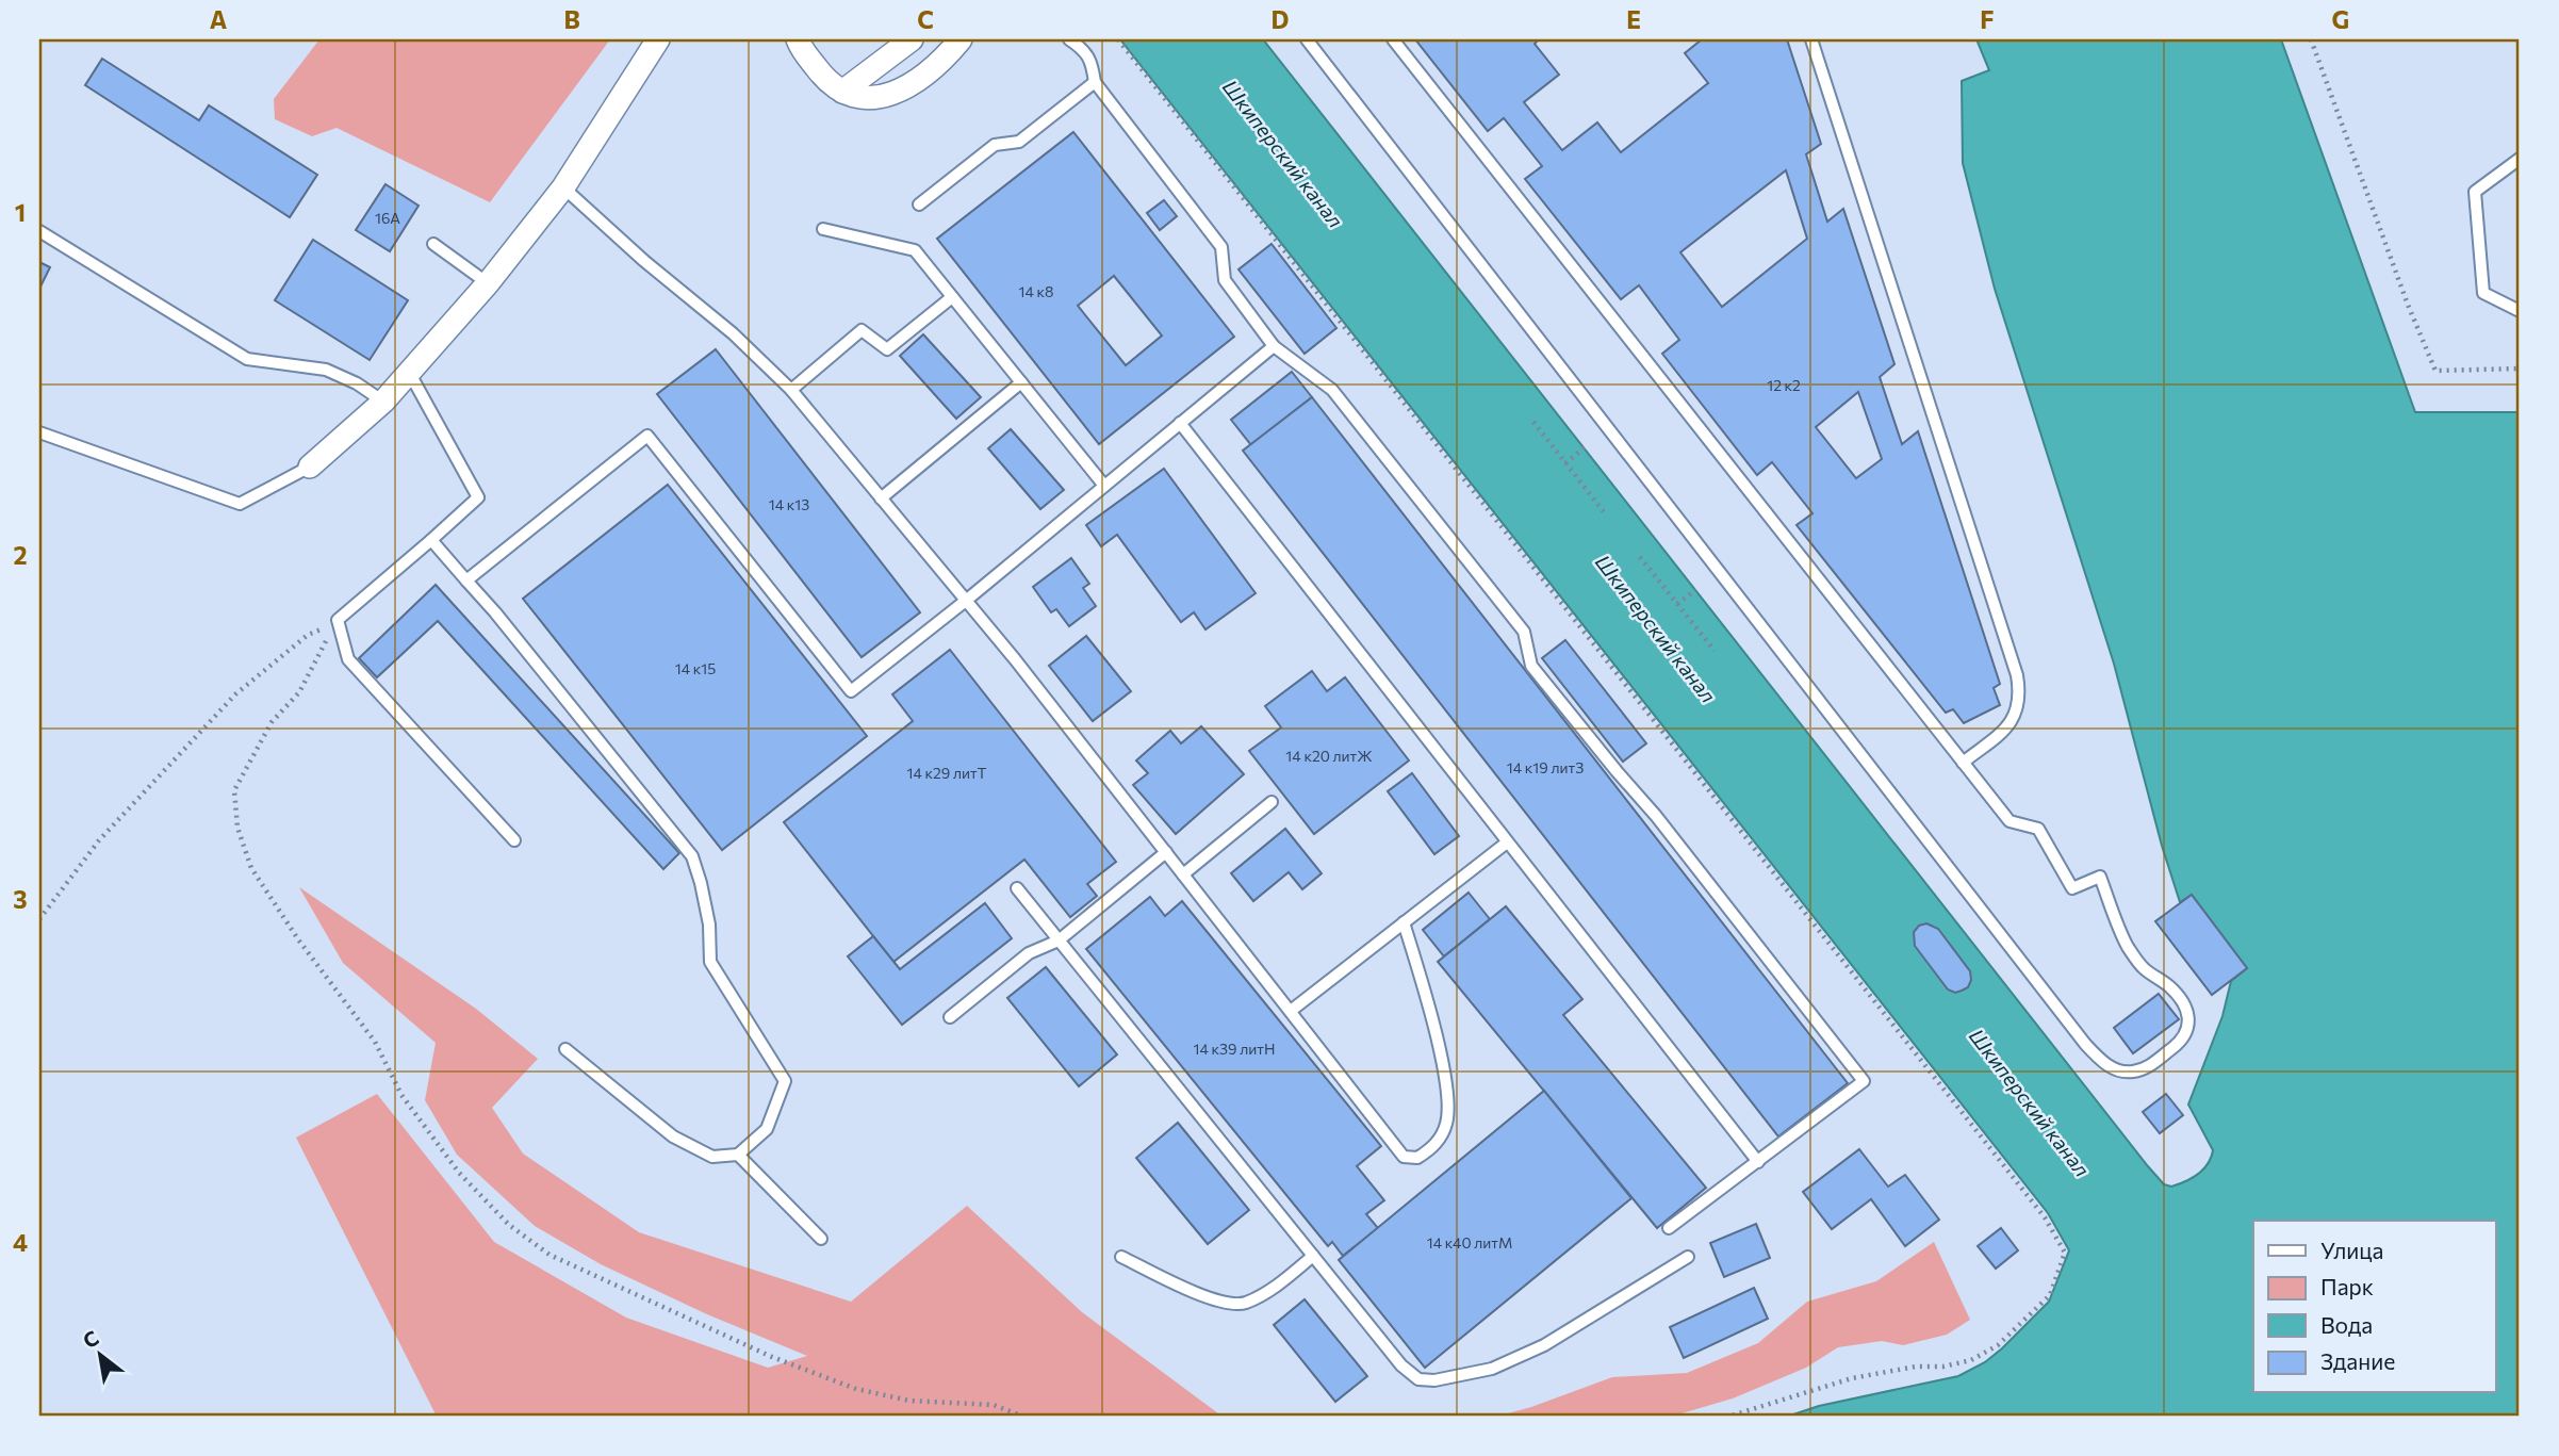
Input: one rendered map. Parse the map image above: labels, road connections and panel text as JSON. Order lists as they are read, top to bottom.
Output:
{
  "water": ["Шкиперский канал"],
  "house_numbers": [
    "16А",
    "14 к8",
    "12 к2",
    "14 к13",
    "14 к15",
    "14 к20 литЖ",
    "14 к19 литЗ",
    "14 к29 литТ",
    "14 к39 литН",
    "14 к40 литМ"
  ],
  "legend": [
    "Улица",
    "Парк",
    "Вода",
    "Здание"
  ],
  "north": "top left",
  "grid": {
    "columns": [
      "A",
      "B",
      "C",
      "D",
      "E",
      "F",
      "G"
    ],
    "rows": [
      "1",
      "2",
      "3",
      "4"
    ]
  }
}
